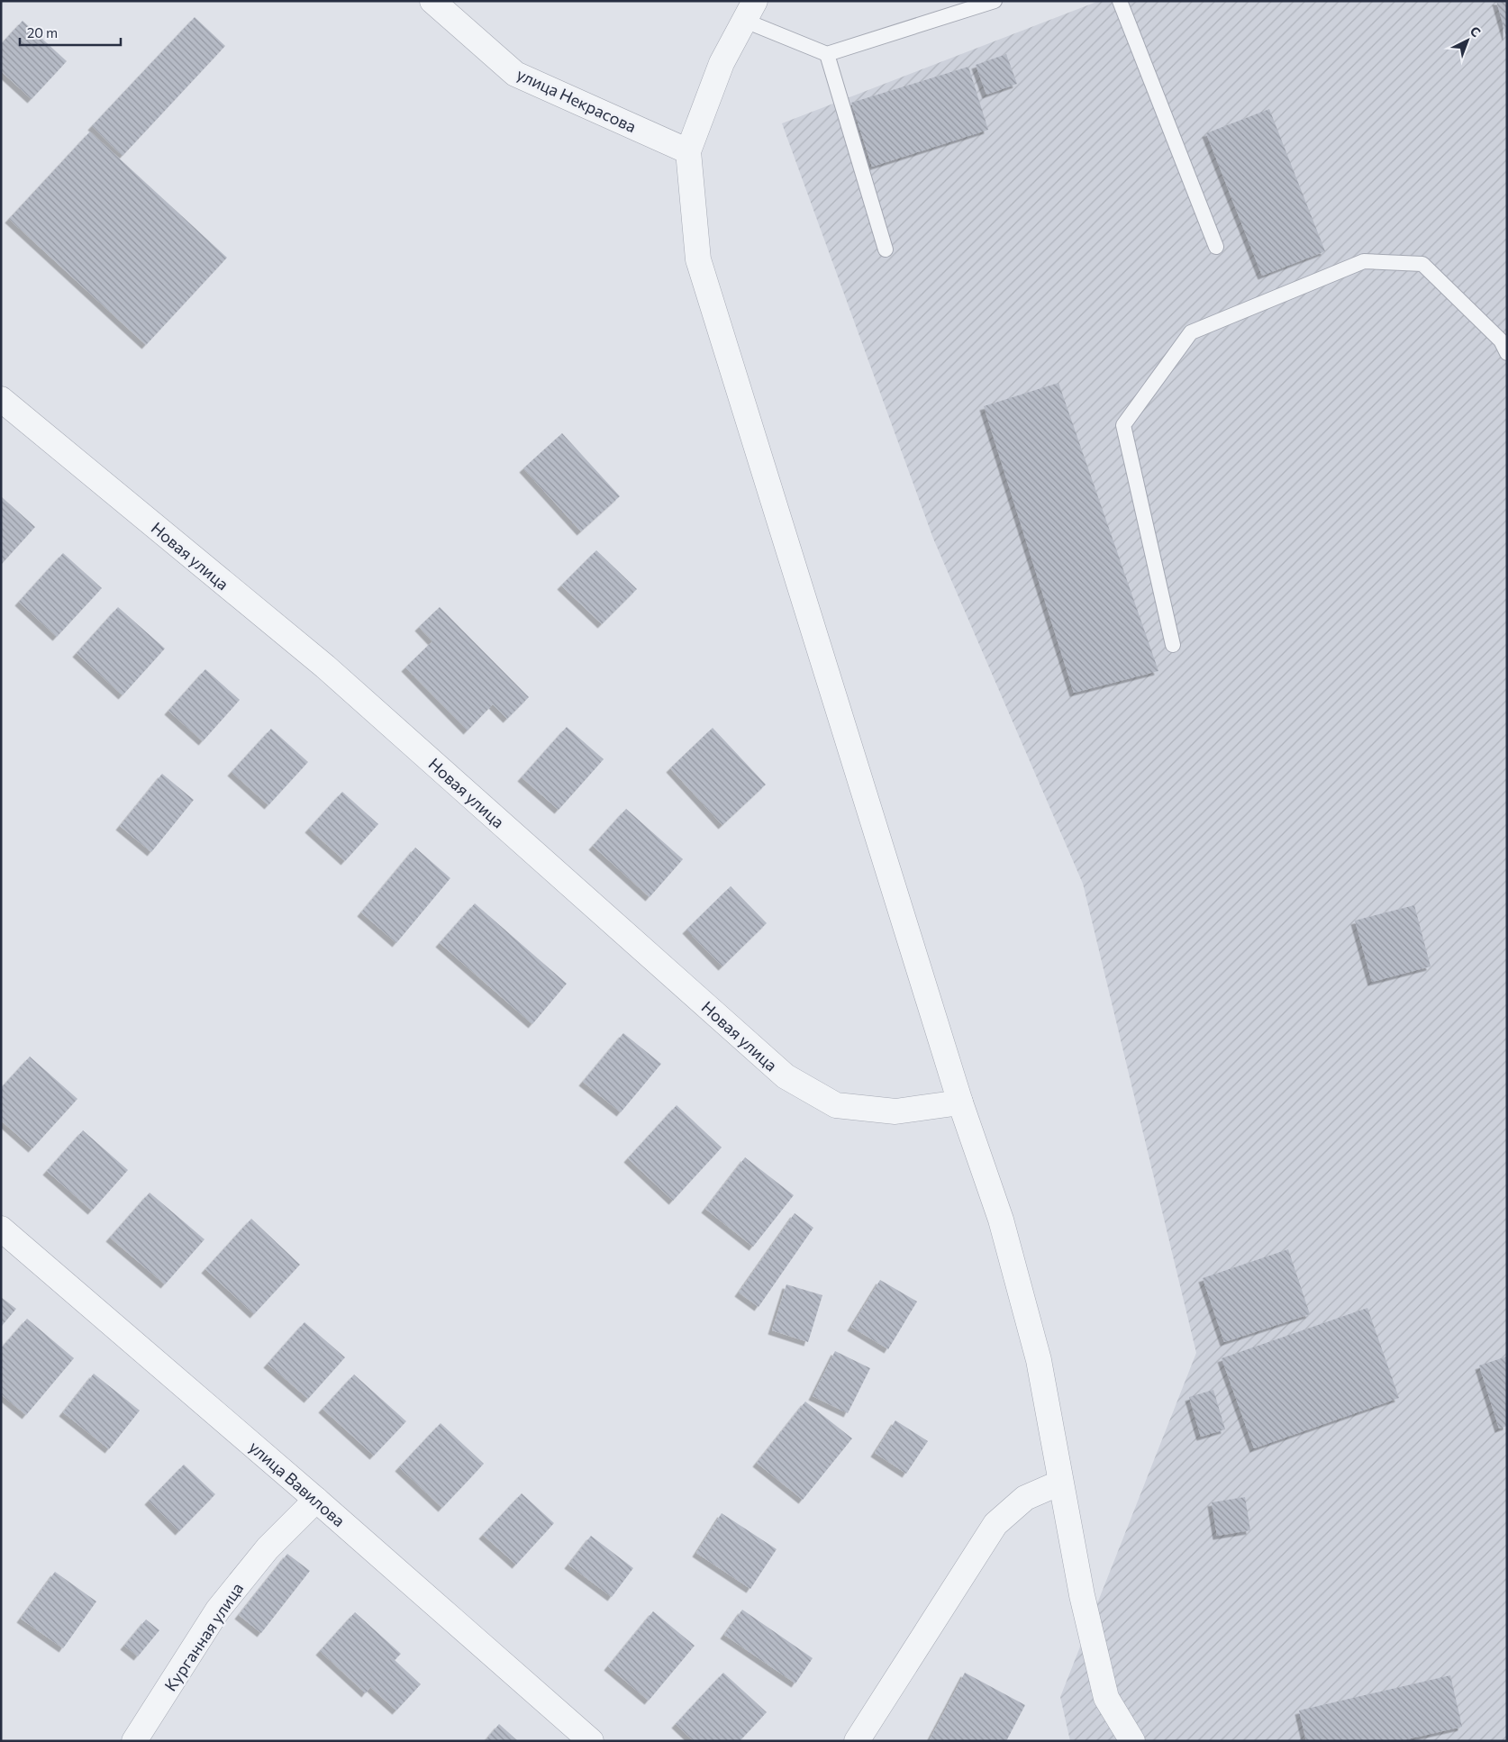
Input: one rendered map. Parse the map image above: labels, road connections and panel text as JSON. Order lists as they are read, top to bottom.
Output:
{
  "streets": {
    "street": [
      "улица Некрасова",
      "Новая улица",
      "улица Вавилова",
      "Курганная улица"
    ]
  },
  "crossings": [
    ["улица Вавилова", "Курганная улица"]
  ],
  "scale_bar": "20 m",
  "north": "top right"
}
